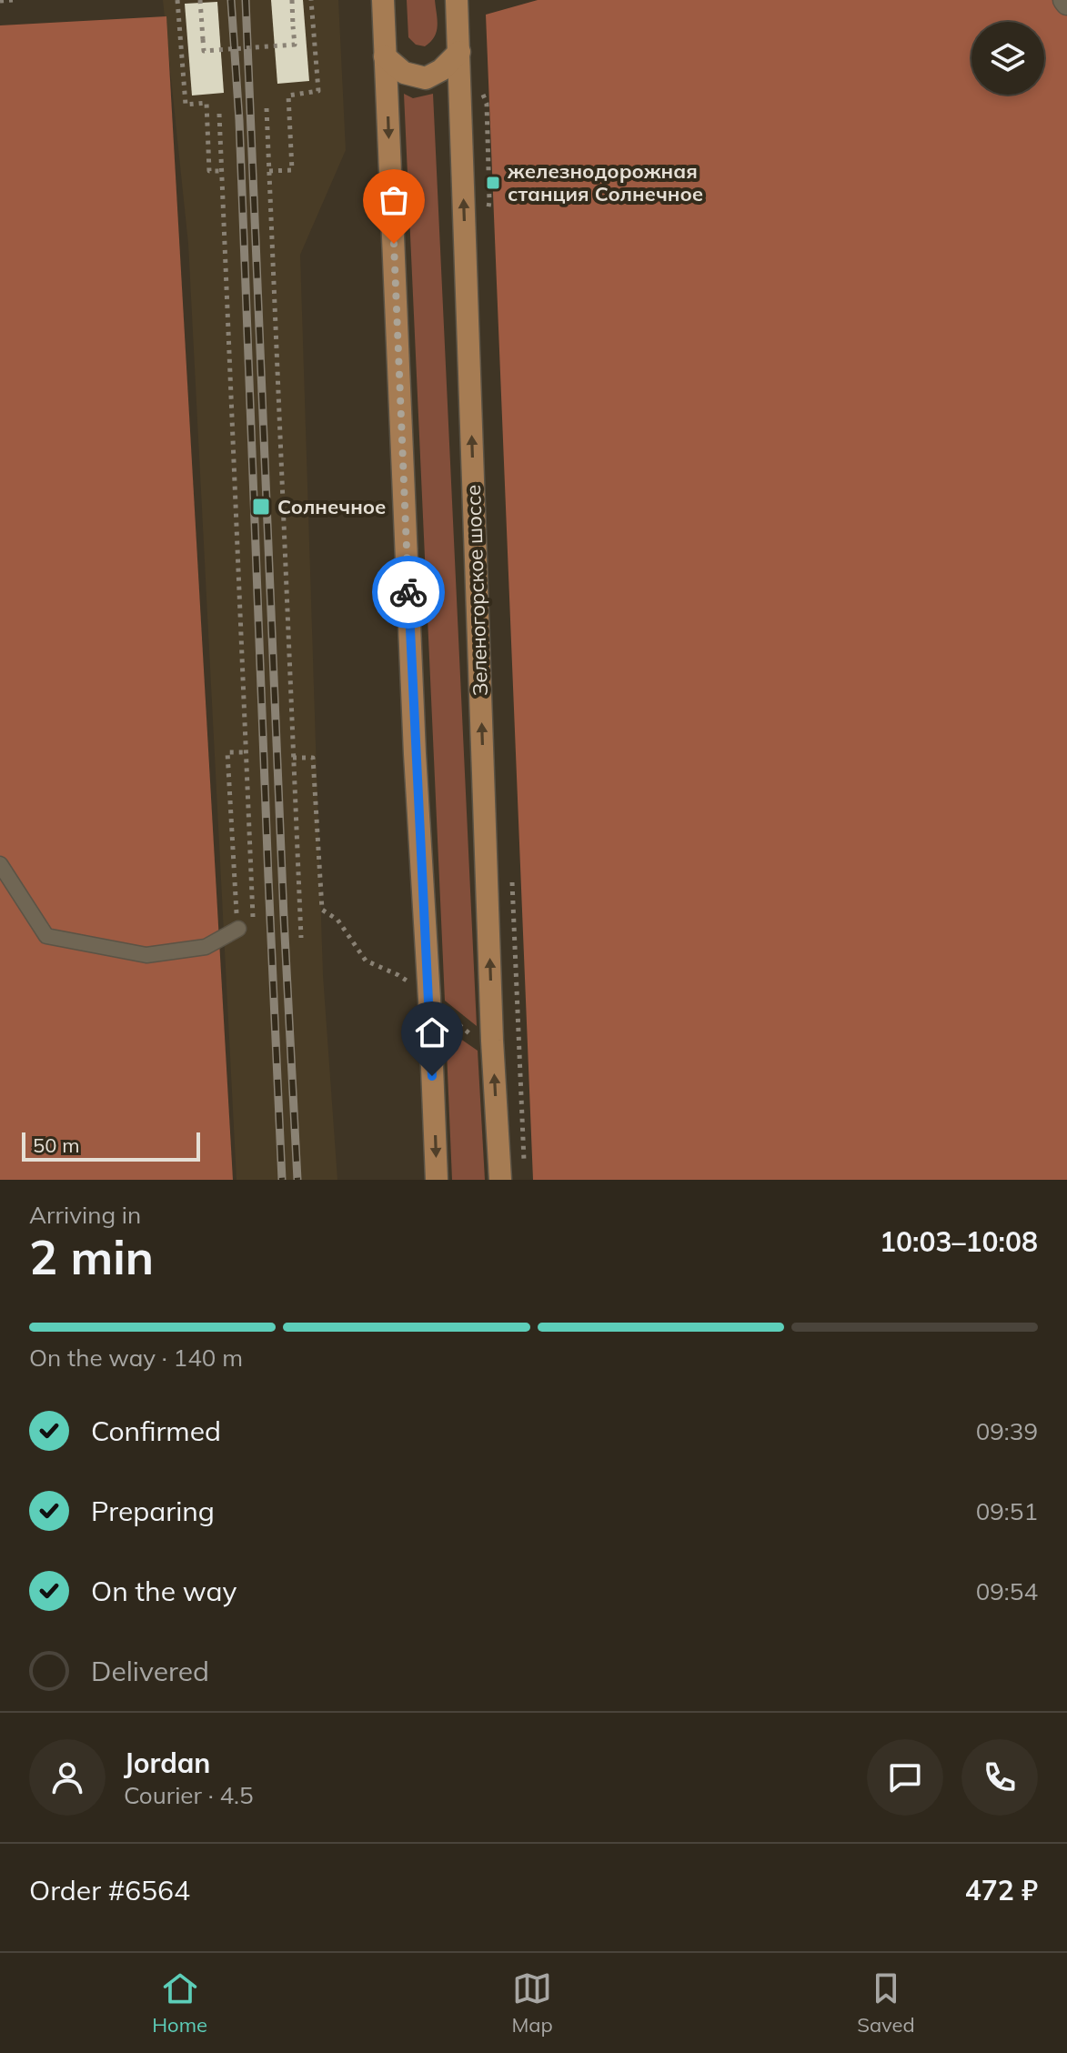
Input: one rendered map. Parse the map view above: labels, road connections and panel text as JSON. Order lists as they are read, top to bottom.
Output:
{
  "streets": {
    "main road": ["Зеленогорское шоссе"]
  },
  "places": {
    "transit": ["железнодорожная станция Солнечное", "Солнечное"]
  },
  "scale_bar": "50 m",
  "page": {
    "scale": "50 m",
    "heading": ["2 min", "Arriving in", "10:03–10:08"],
    "panel": [
      "Jordan",
      "Courier · 4.5",
      "Order #6564",
      "472 ₽"
    ],
    "bar": "On the way · 140 m",
    "list": [
      ["Confirmed", "09:39"],
      ["Preparing", "09:51"],
      ["On the way", "09:54"],
      "Delivered"
    ],
    "tabs": ["Home", "Map", "Saved"]
  }
}
